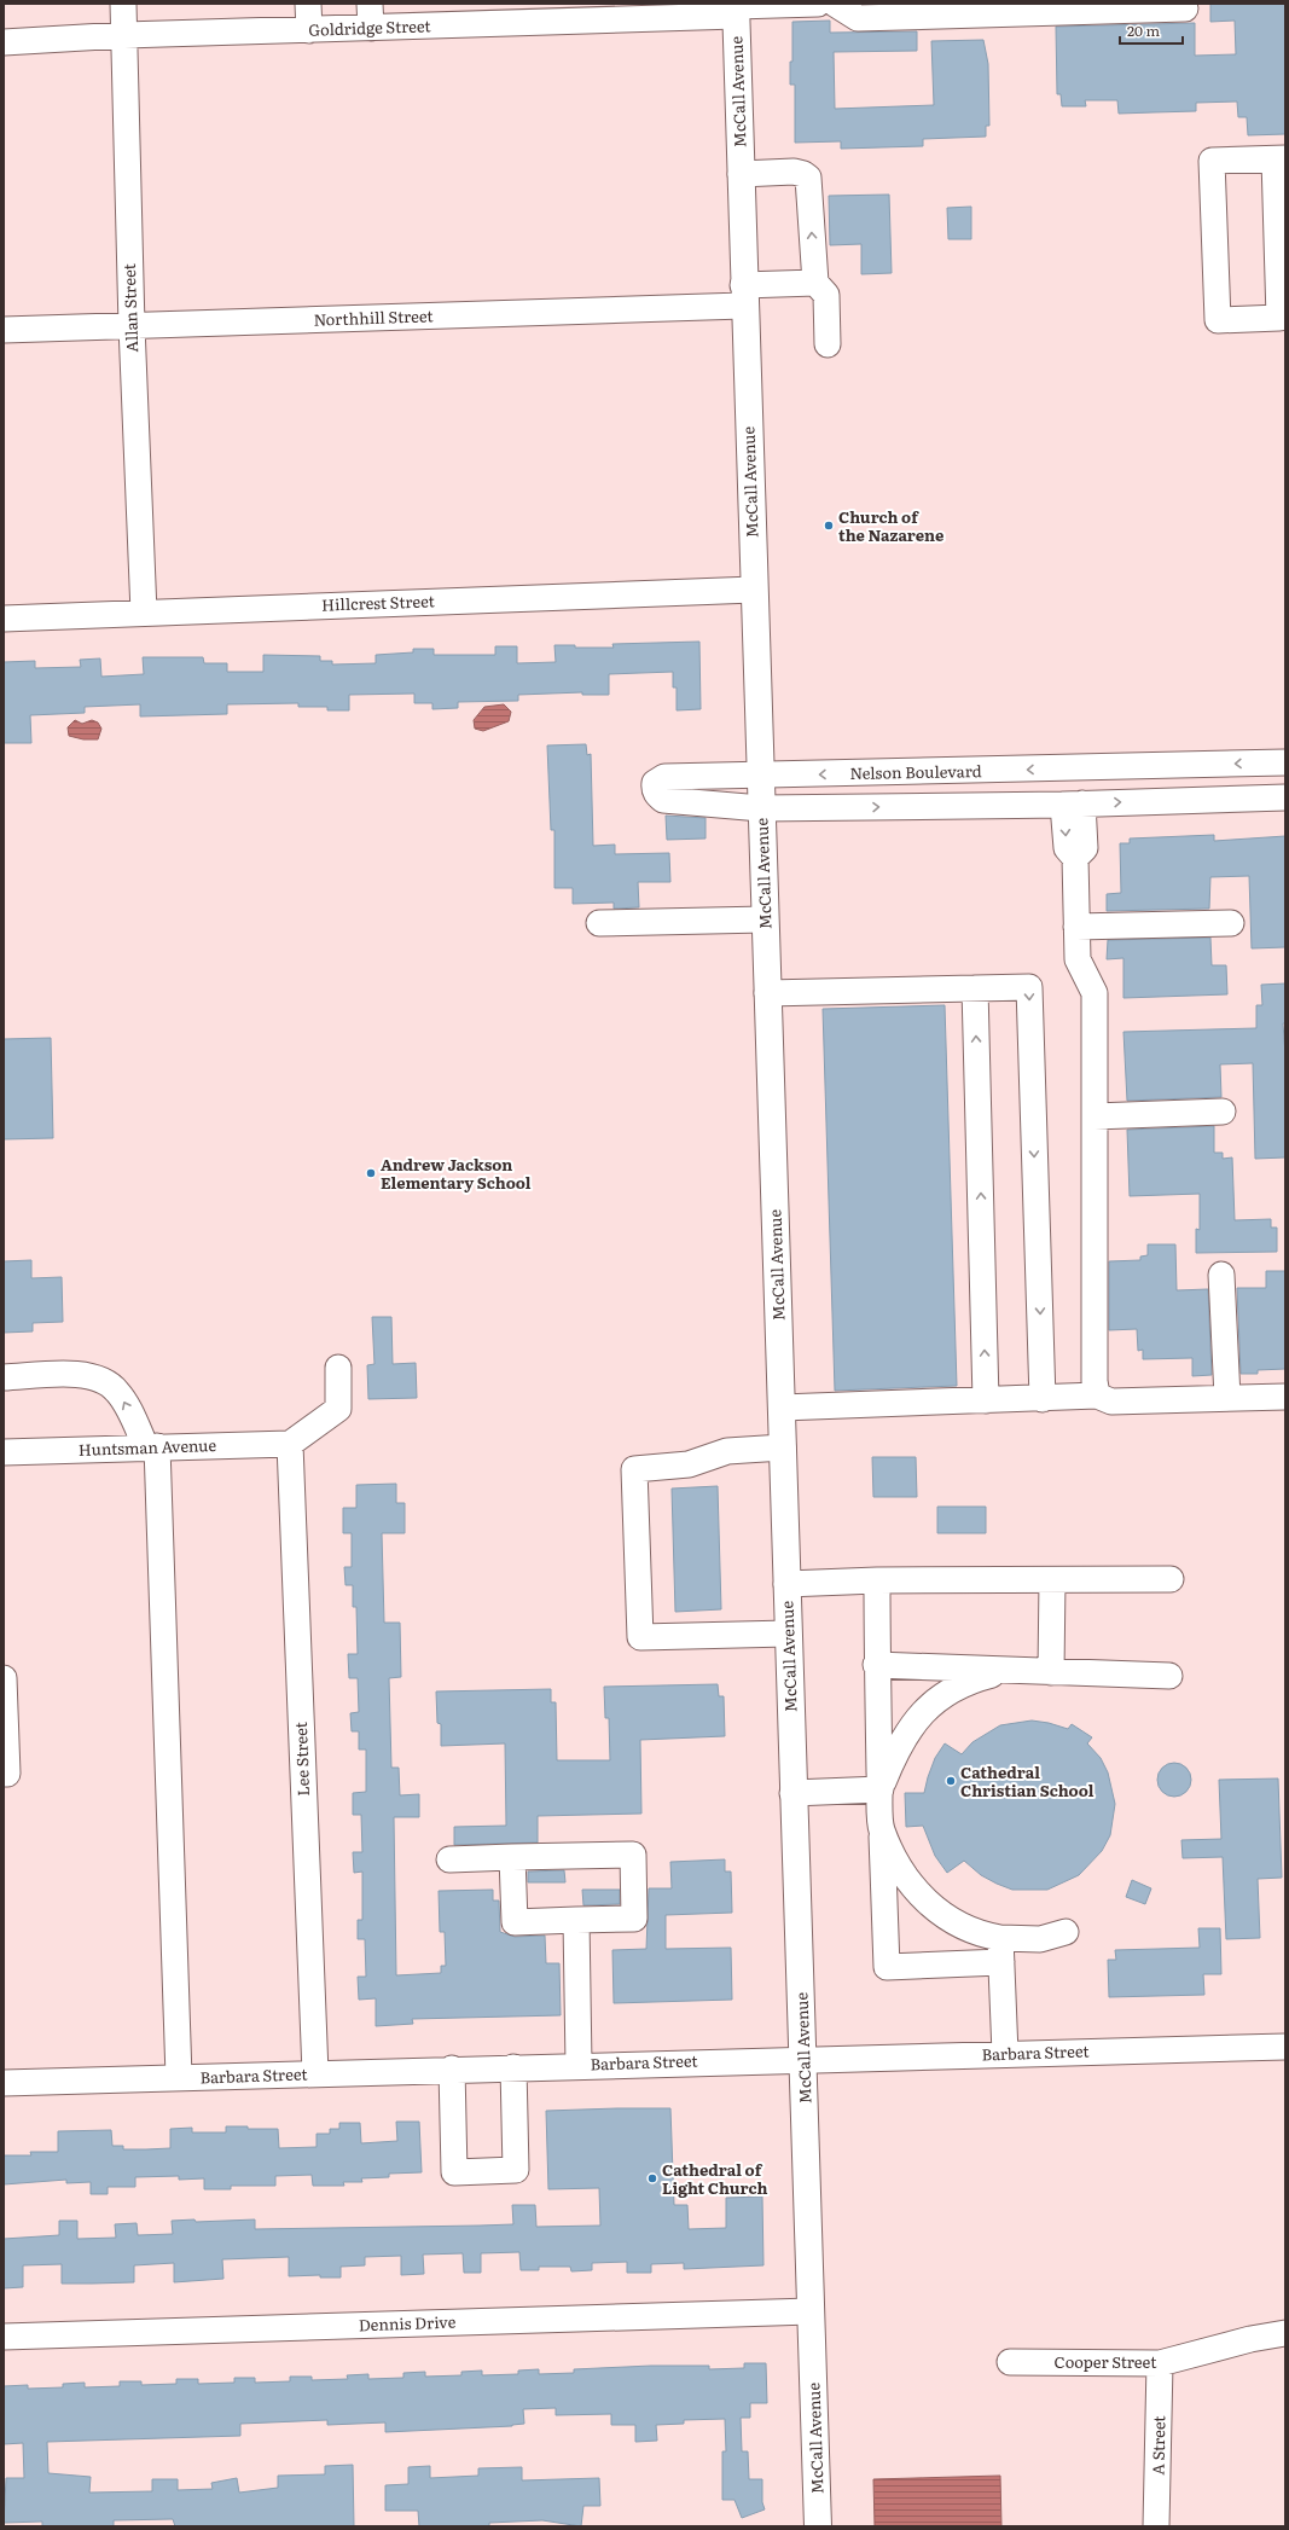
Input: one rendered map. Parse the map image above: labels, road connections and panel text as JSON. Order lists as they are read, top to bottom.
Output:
{
  "streets": {
    "main road": ["McCall Avenue"],
    "street": [
      "Goldridge Street",
      "Allan Street",
      "Northhill Street",
      "Hillcrest Street",
      "Nelson Boulevard",
      "Huntsman Avenue",
      "Lee Street",
      "Barbara Street",
      "Dennis Drive",
      "Cooper Street",
      "A Street"
    ]
  },
  "crossings": [
    ["Goldridge Street", "McCall Avenue"],
    ["Goldridge Street", "Allan Street"],
    ["McCall Avenue", "Northhill Street"],
    ["McCall Avenue", "Hillcrest Street"],
    ["McCall Avenue", "Nelson Boulevard"],
    ["McCall Avenue", "Barbara Street"],
    ["McCall Avenue", "Dennis Drive"],
    ["Allan Street", "Northhill Street"],
    ["Allan Street", "Hillcrest Street"],
    ["Huntsman Avenue", "Lee Street"],
    ["Lee Street", "Barbara Street"],
    ["Cooper Street", "A Street"]
  ],
  "places": [
    "Church of the Nazarene",
    "Andrew Jackson Elementary School",
    "Cathedral Christian School",
    "Cathedral of Light Church"
  ],
  "scale_bar": "20 m"
}
